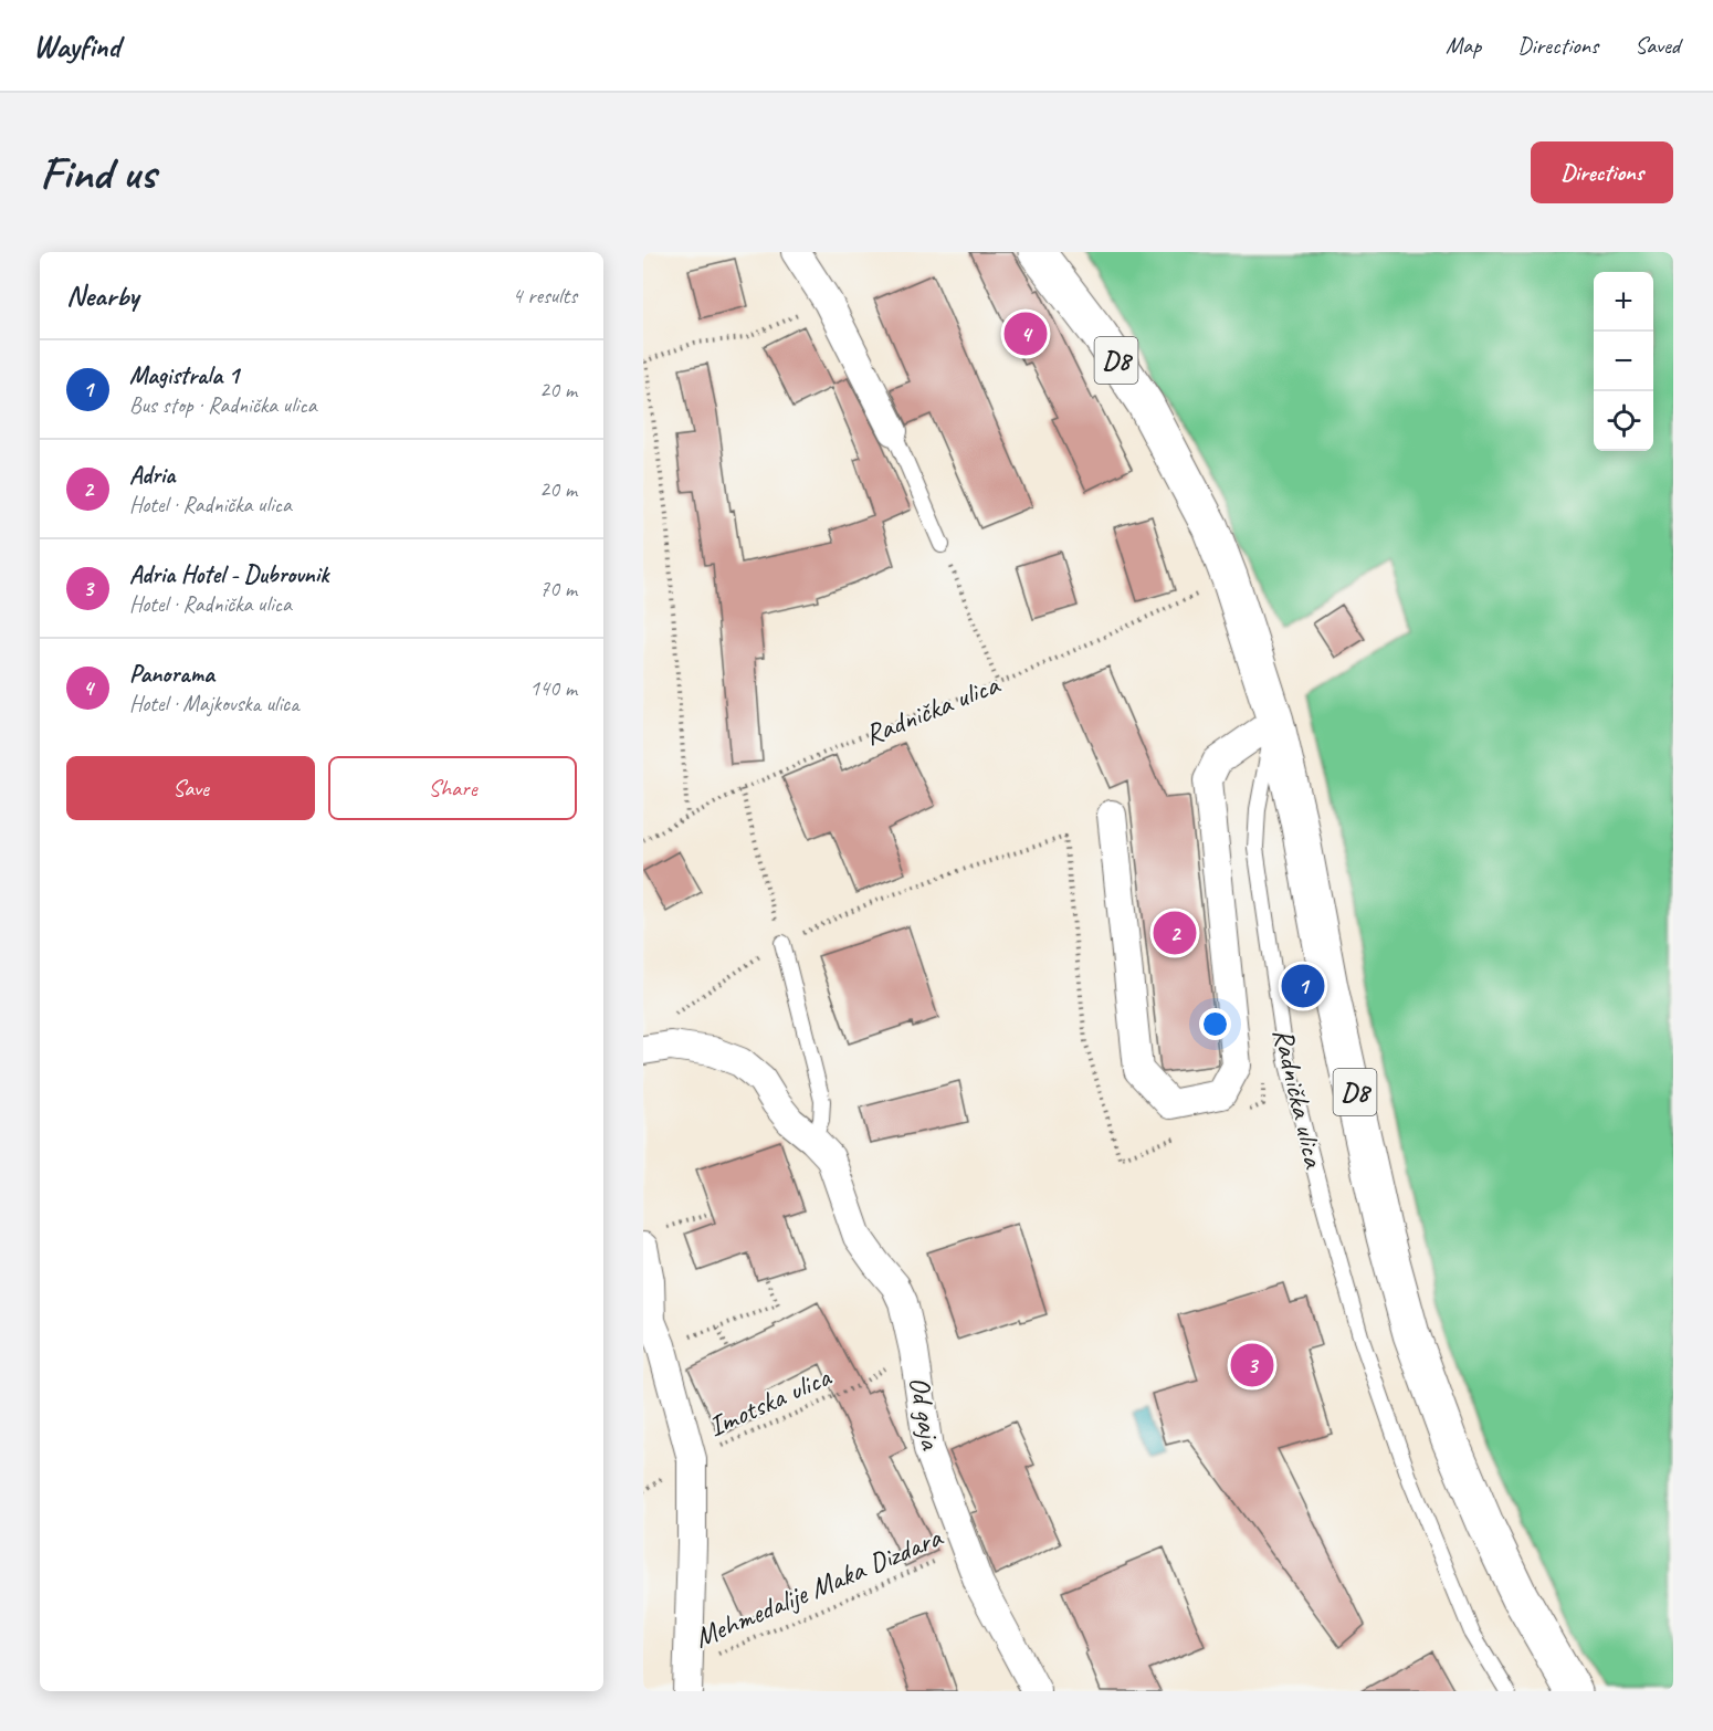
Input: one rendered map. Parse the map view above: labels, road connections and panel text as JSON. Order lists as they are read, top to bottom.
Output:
{
  "streets": {
    "main road": ["D8"],
    "street": ["Radnička ulica", "Od gaja"],
    "path": ["Imotska ulica", "Mehmedalije Maka Dizdara"]
  },
  "crossings": [
    ["D8", "Radnička ulica"],
    ["Imotska ulica", "Od gaja"],
    ["Od gaja", "Mehmedalije Maka Dizdara"]
  ],
  "page": {
    "header": "Wayfind",
    "nav": ["Map", "Directions", "Saved"],
    "buttons": [
      "Directions",
      ["Save", "Share"]
    ],
    "title": "Find us",
    "heading": ["Nearby", "4 results"],
    "map_buttons": ["+", "−"],
    "pins": [
      "4",
      "2",
      "1",
      "3"
    ],
    "list": [
      {
        "mark": "1",
        "name": "Magistrala 1",
        "note": "Bus stop · Radnička ulica",
        "value": "20 m"
      },
      {
        "mark": "2",
        "name": "Adria",
        "note": "Hotel · Radnička ulica",
        "value": "20 m"
      },
      {
        "mark": "3",
        "name": "Adria Hotel - Dubrovnik",
        "note": "Hotel · Radnička ulica",
        "value": "70 m"
      },
      {
        "mark": "4",
        "name": "Panorama",
        "note": "Hotel · Majkovska ulica",
        "value": "140 m"
      }
    ]
  }
}
